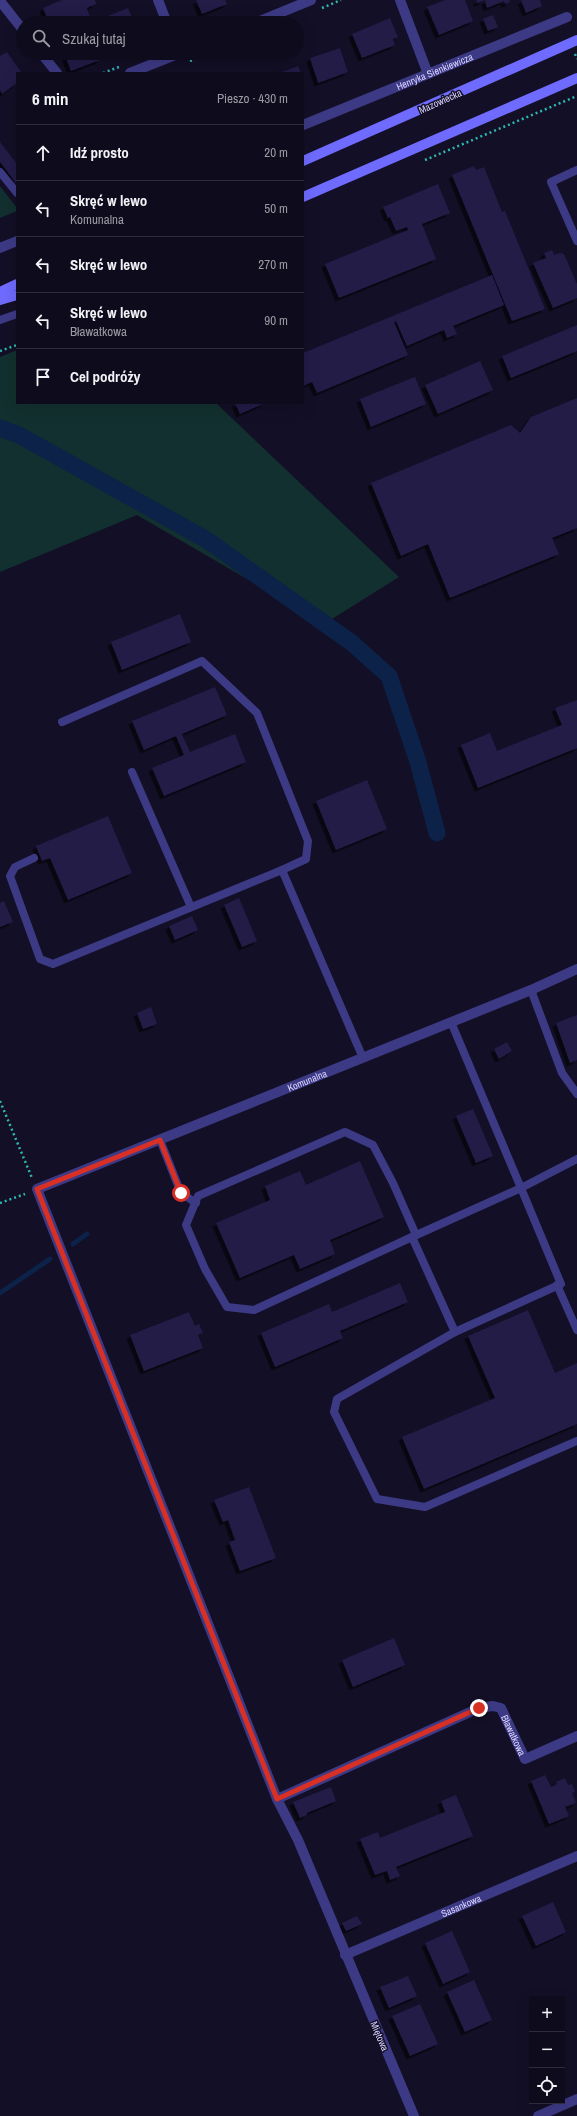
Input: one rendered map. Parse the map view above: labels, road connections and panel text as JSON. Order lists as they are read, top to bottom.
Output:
{
  "streets": {
    "main road": ["Mazowiecka"],
    "street": [
      "Henryka Sienkiewicza",
      "Komunalna",
      "Bławatkowa",
      "Sasankowa",
      "Miętowa"
    ]
  },
  "crossings": [
    ["Komunalna", "Miętowa"],
    ["Bławatkowa", "Miętowa"],
    ["Sasankowa", "Miętowa"]
  ],
  "page": {
    "search": "Szukaj tutaj",
    "heading": ["6 min", "Pieszo · 430 m"],
    "list": [
      ["Idź prosto", "20 m"],
      ["Skręć w lewo", "Komunalna", "50 m"],
      ["Skręć w lewo", "270 m"],
      ["Skręć w lewo", "Bławatkowa", "90 m"],
      "Cel podróży"
    ],
    "map_buttons": ["+", "−"]
  }
}
